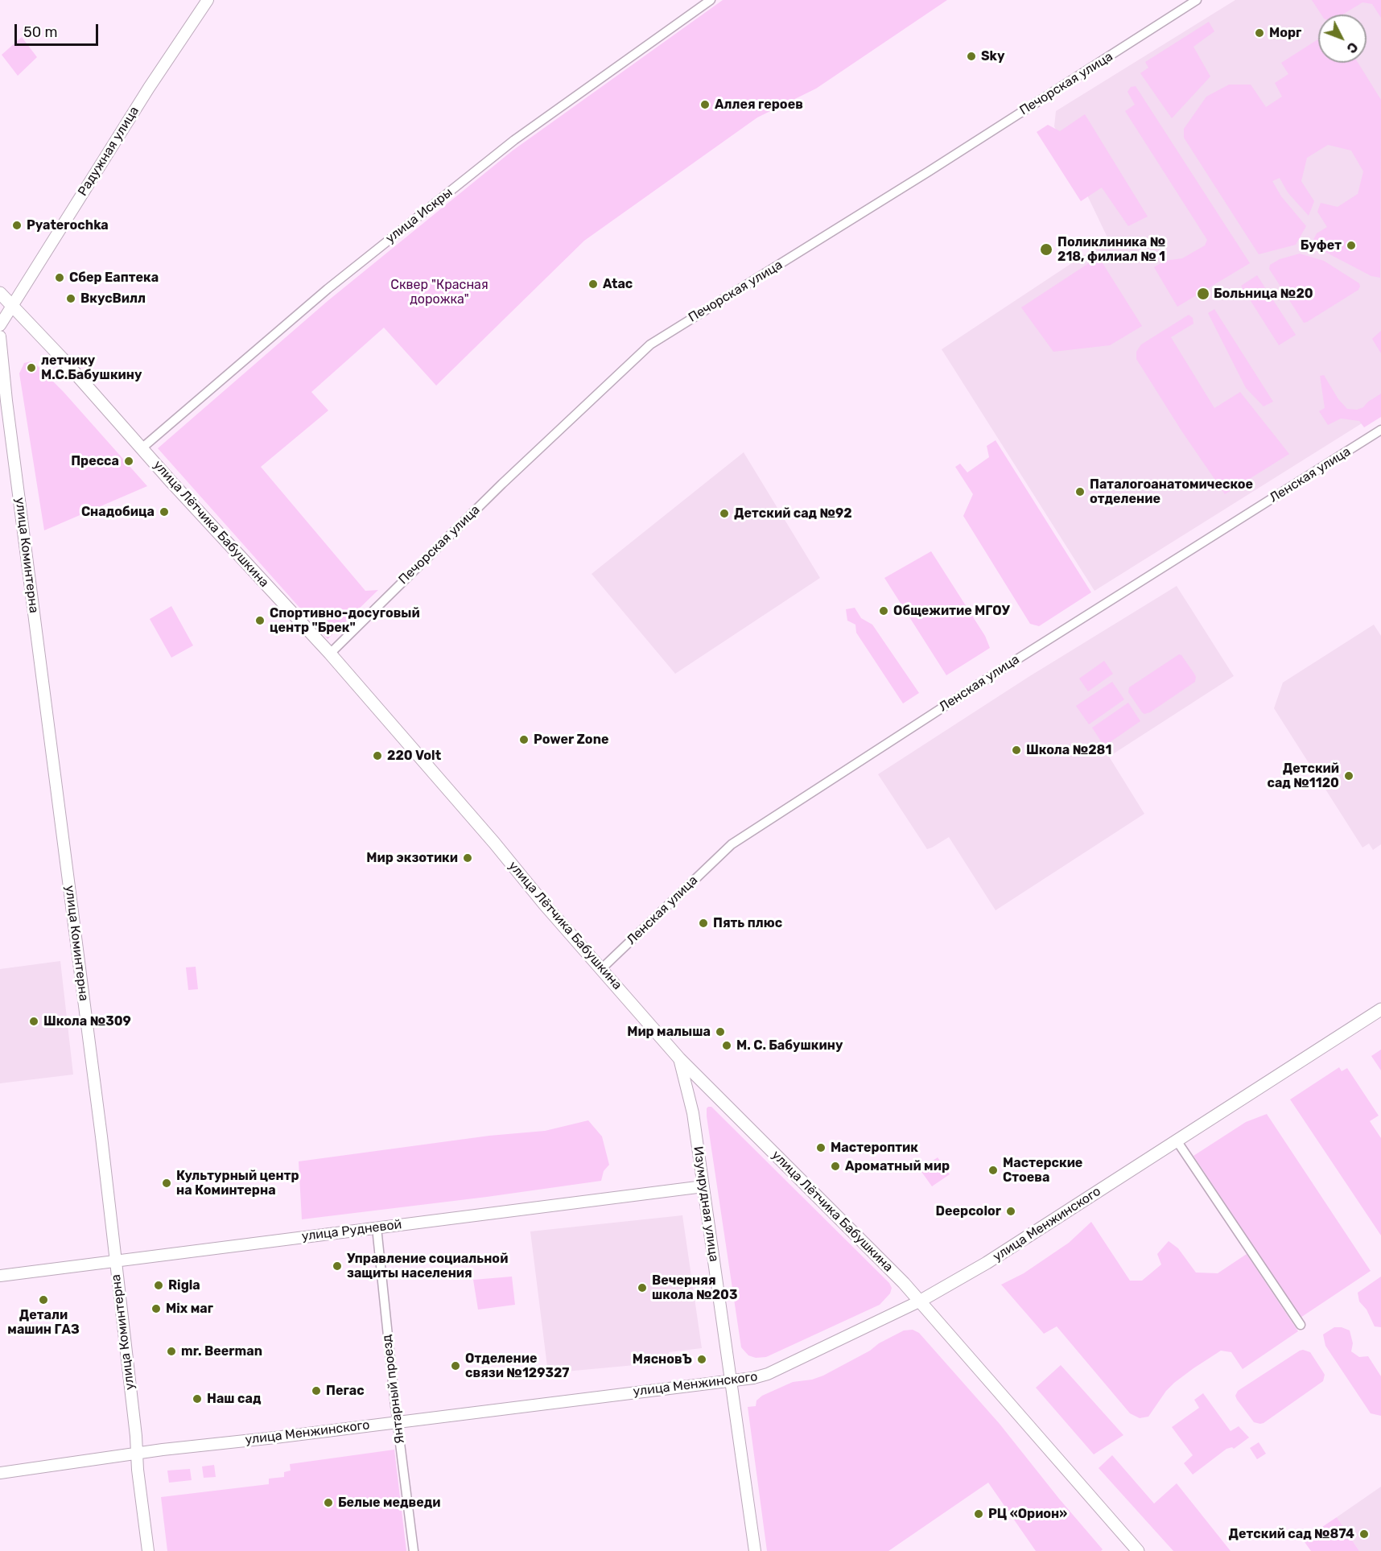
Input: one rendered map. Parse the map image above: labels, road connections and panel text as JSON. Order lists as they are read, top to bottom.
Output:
{
  "streets": {
    "main road": ["улица Лётчика Бабушкина", "улица Менжинского"],
    "street": [
      "Печорская улица",
      "Радужная улица",
      "улица Искры",
      "Ленская улица",
      "улица Коминтерна",
      "Изумрудная улица",
      "улица Рудневой",
      "Янтарный проезд"
    ]
  },
  "crossings": [
    ["Печорская улица", "улица Лётчика Бабушкина"],
    ["Радужная улица", "улица Лётчика Бабушкина"],
    ["улица Искры", "улица Лётчика Бабушкина"],
    ["Ленская улица", "улица Лётчика Бабушкина"],
    ["улица Лётчика Бабушкина", "Изумрудная улица"],
    ["улица Лётчика Бабушкина", "улица Менжинского"],
    ["улица Коминтерна", "улица Менжинского"],
    ["улица Коминтерна", "улица Рудневой"],
    ["Изумрудная улица", "улица Менжинского"],
    ["Изумрудная улица", "улица Рудневой"],
    ["улица Менжинского", "Янтарный проезд"],
    ["улица Рудневой", "Янтарный проезд"]
  ],
  "parks": ["Сквер \"Красная дорожка\""],
  "places": [
    "Морг",
    "Sky",
    "Аллея героев",
    "Pyaterochka",
    "Буфет",
    "Поликлиника № 218, филиал № 1",
    "Сбер Еаптека",
    "Atac",
    "Больница №20",
    "ВкусВилл",
    "летчику М.С.Бабушкину",
    "Пресса",
    "Паталогоанатомическое отделение",
    "Снадобица",
    "Детский сад №92",
    "Общежитие МГОУ",
    "Спортивно-досуговый центр \"Брек\"",
    "Power Zone",
    "Школа №281",
    "220 Volt",
    "Детский сад №1120",
    "Мир экзотики",
    "Пять плюс",
    "Школа №309",
    "Мир малыша",
    "М. С. Бабушкину",
    "Мастероптик",
    "Ароматный мир",
    "Мастерские Стоева",
    "Культурный центр на Коминтерна",
    "Deepcolor",
    "Управление социальной защиты населения",
    "Rigla",
    "Вечерняя школа №203",
    "Детали машин ГАЗ",
    "Mix маг",
    "mr. Beerman",
    "МясновЪ",
    "Отделение связи №129327",
    "Пегас",
    "Наш сад",
    "Белые медведи",
    "РЦ «Орион»",
    "Детский сад №874"
  ],
  "scale_bar": "50 m",
  "north": "bottom right"
}
